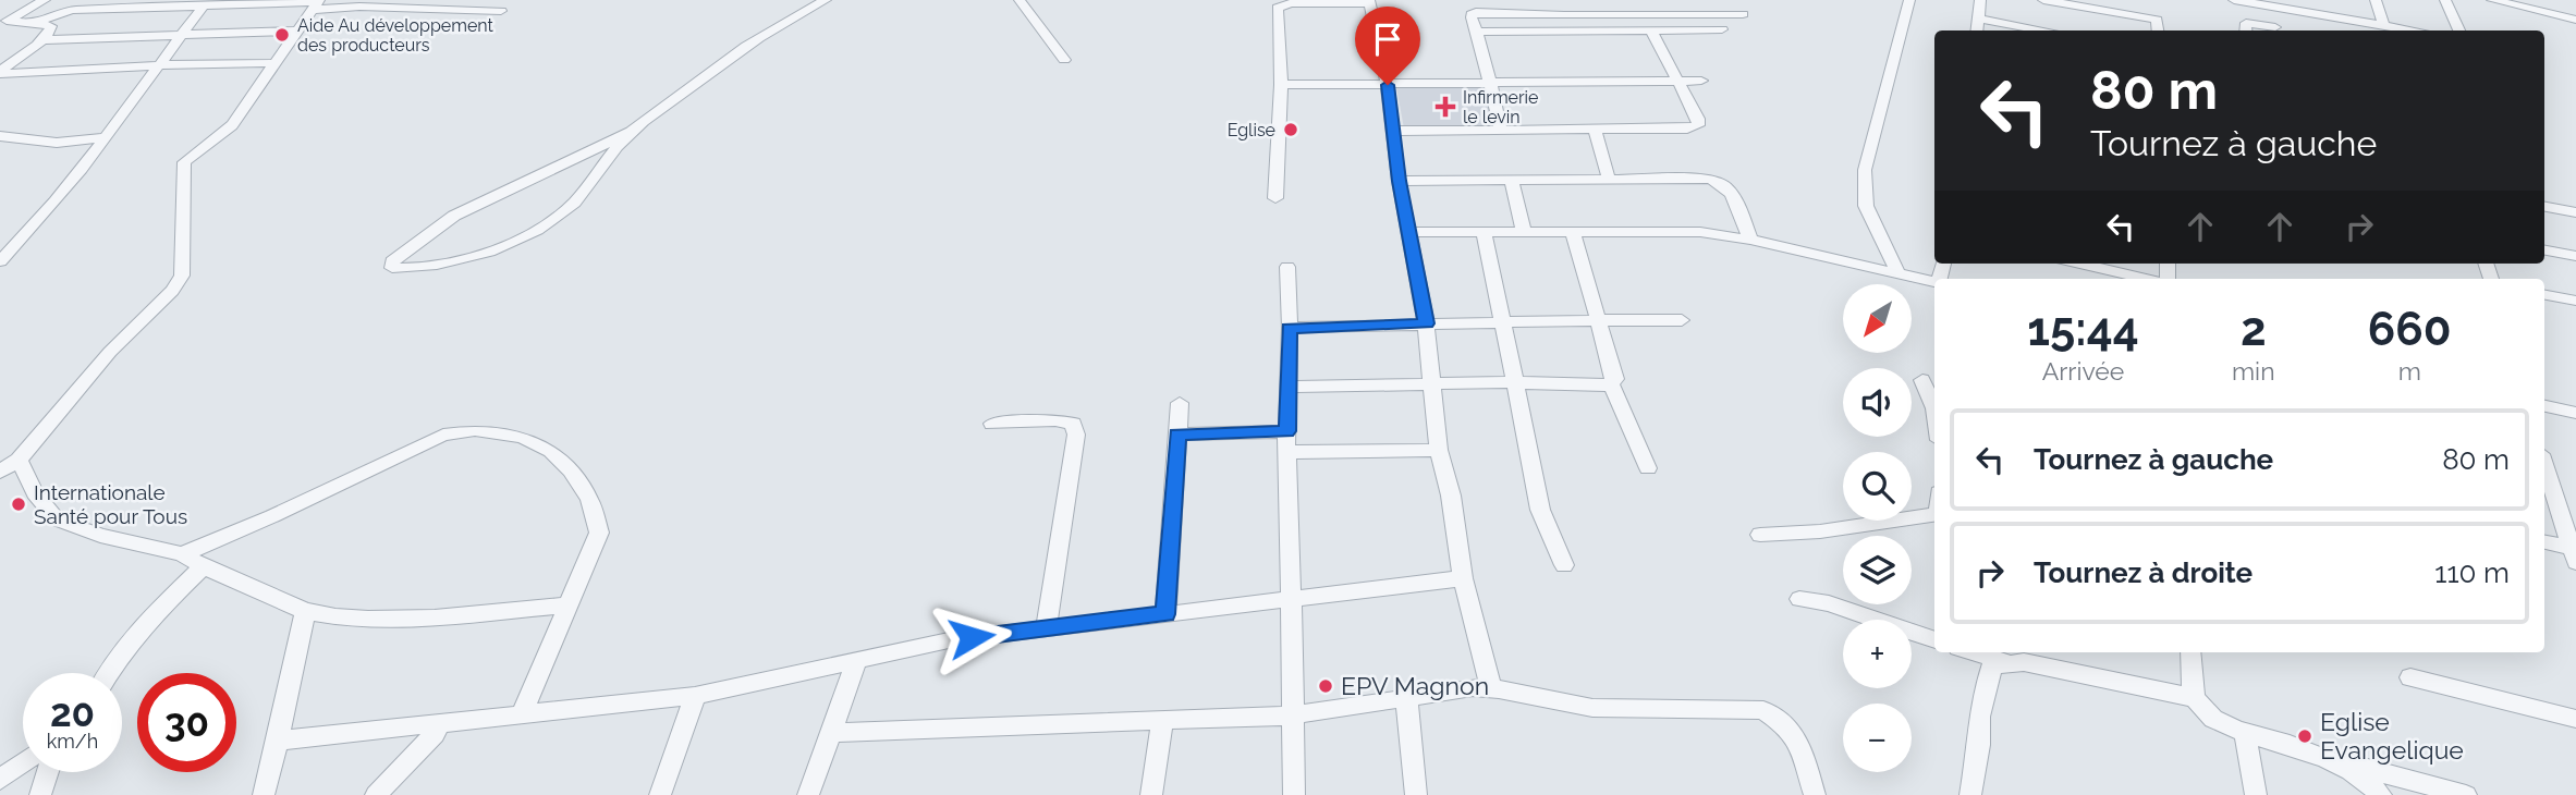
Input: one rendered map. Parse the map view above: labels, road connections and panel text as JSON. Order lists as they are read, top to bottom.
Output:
{
  "places": {
    "other": [
      "Aide Au développement des producteurs",
      "Eglise",
      "Internationale Santé pour Tous",
      "EPV Magnon",
      "Eglise Evangelique"
    ],
    "health": ["Infirmerie le levin"]
  },
  "north": "bottom left",
  "page": {
    "turn": ["80 m", "Tournez à gauche"],
    "eta": [
      "15:44",
      "Arrivée",
      "2",
      "min",
      "660",
      "m"
    ],
    "map_buttons": ["+", "−"],
    "list": [
      {
        "name": "Tournez à gauche",
        "value": "80 m"
      },
      {
        "name": "Tournez à droite",
        "value": "110 m"
      }
    ],
    "speed": "20 km/h",
    "limit": "30"
  }
}
